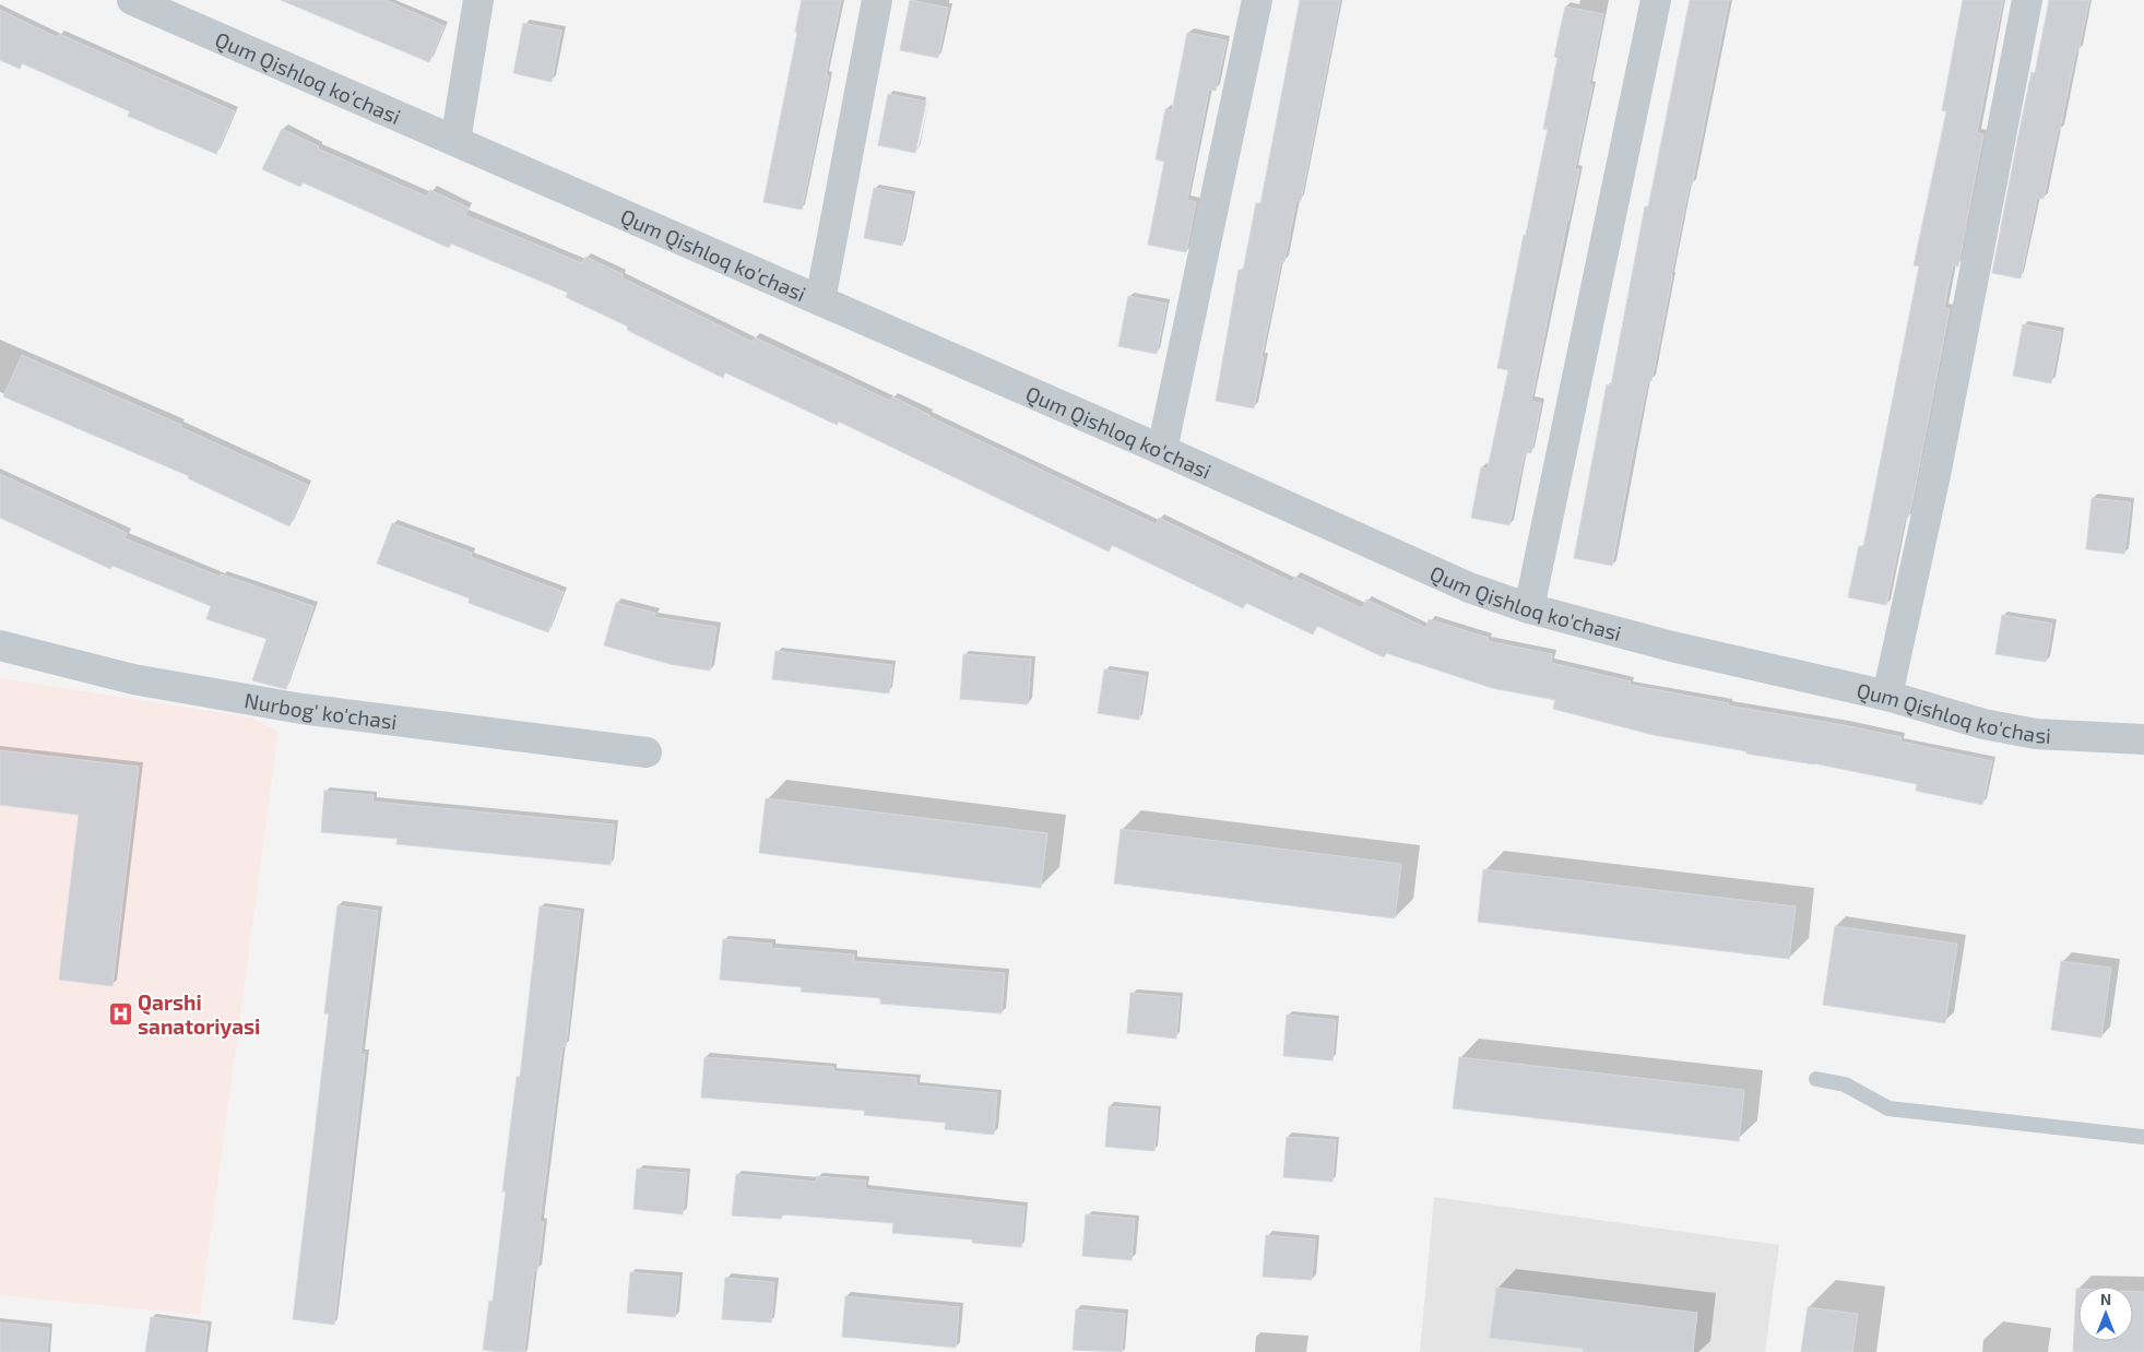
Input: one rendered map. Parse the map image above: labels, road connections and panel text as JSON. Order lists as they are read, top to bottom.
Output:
{
  "streets": {
    "street": ["Qum Qishloq ko'chasi", "Nurbog' ko'chasi"]
  },
  "places": {
    "hospital": ["Qarshi sanatoriyasi"]
  },
  "north": "top"
}
